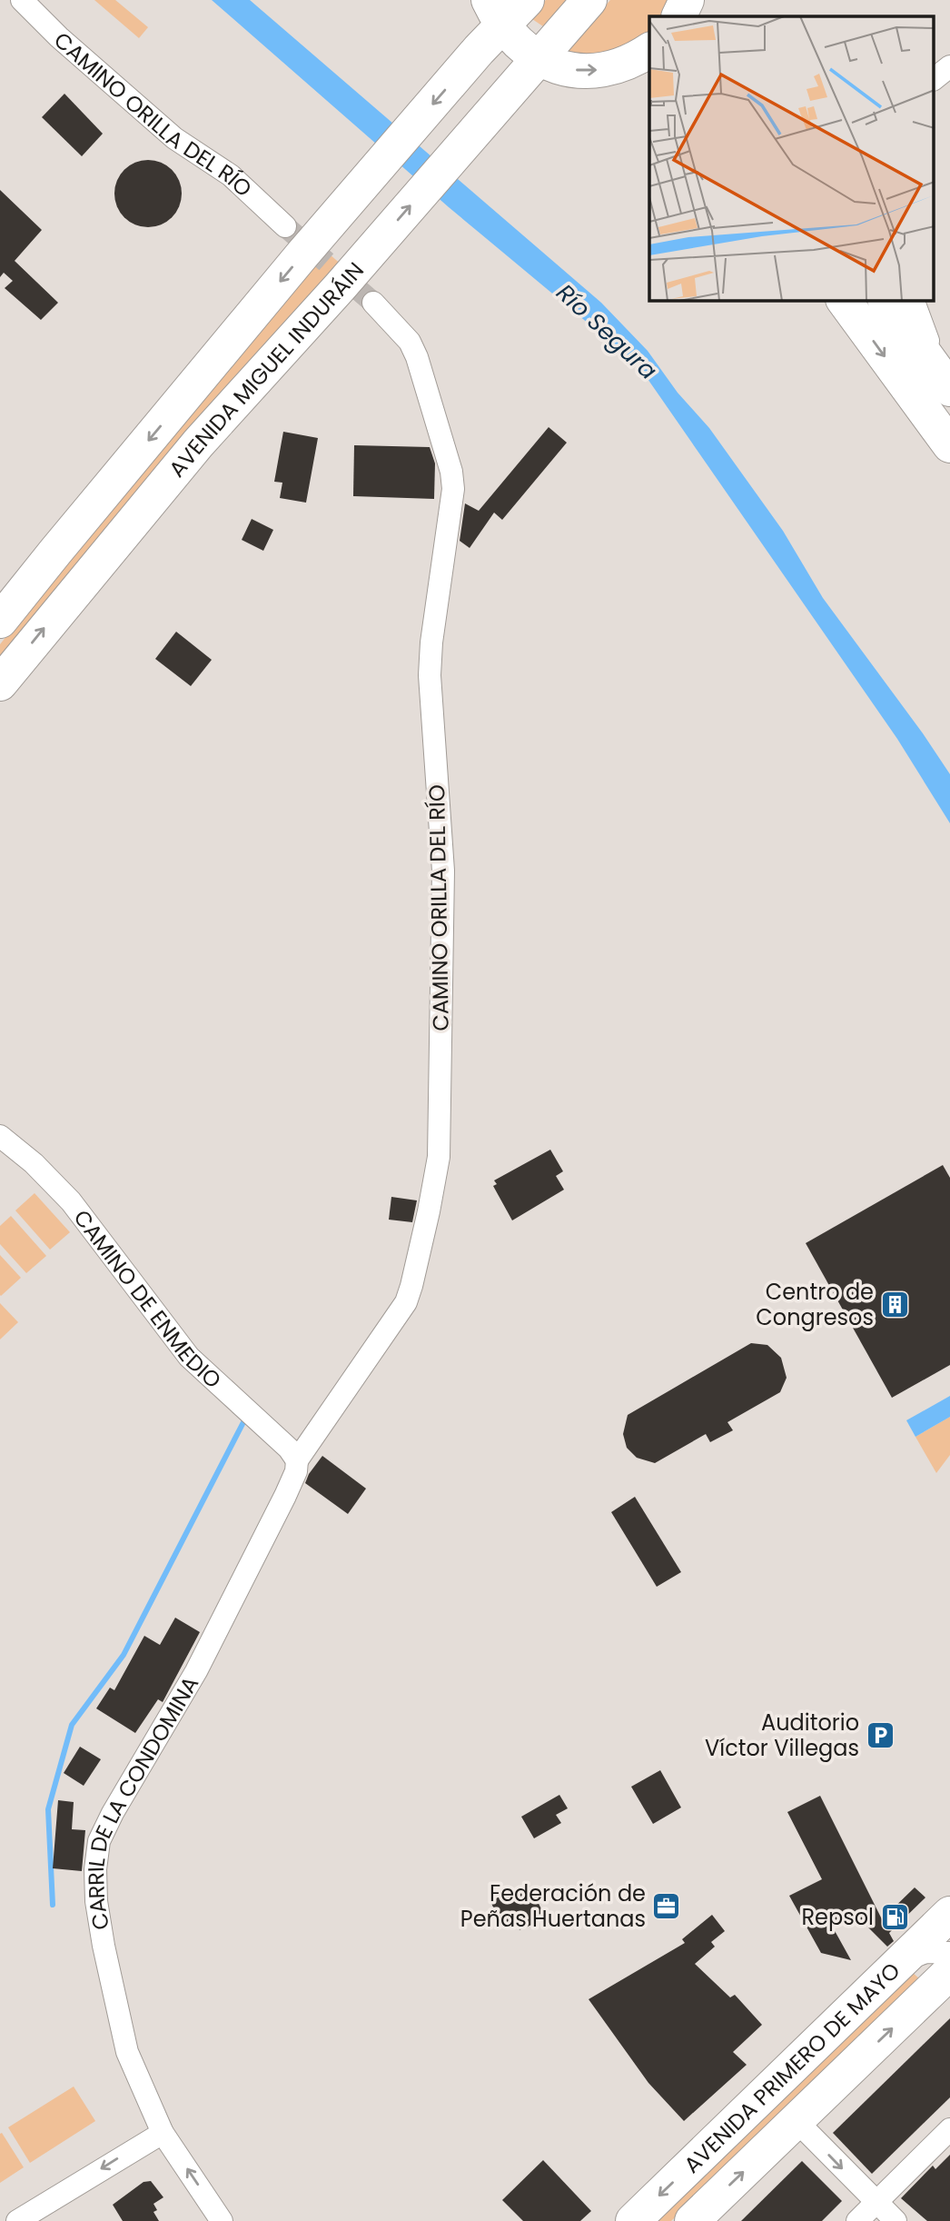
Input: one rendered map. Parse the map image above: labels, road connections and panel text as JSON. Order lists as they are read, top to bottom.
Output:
{
  "streets": {
    "main road": ["AVENIDA MIGUEL INDURÁIN", "AVENIDA PRIMERO DE MAYO"],
    "street": ["CAMINO ORILLA DEL RÍO", "CAMINO DE ENMEDIO", "CARRIL DE LA CONDOMINA"]
  },
  "crossings": [
    ["CAMINO ORILLA DEL RÍO", "CAMINO DE ENMEDIO"],
    ["CAMINO ORILLA DEL RÍO", "CARRIL DE LA CONDOMINA"],
    ["CAMINO DE ENMEDIO", "CARRIL DE LA CONDOMINA"]
  ],
  "water": ["Río Segura"],
  "places": {
    "building": ["Centro de Congresos"],
    "parking": ["Auditorio Víctor Villegas"],
    "office": ["Federación de Peñas Huertanas"],
    "fuel station": ["Repsol"]
  }
}
